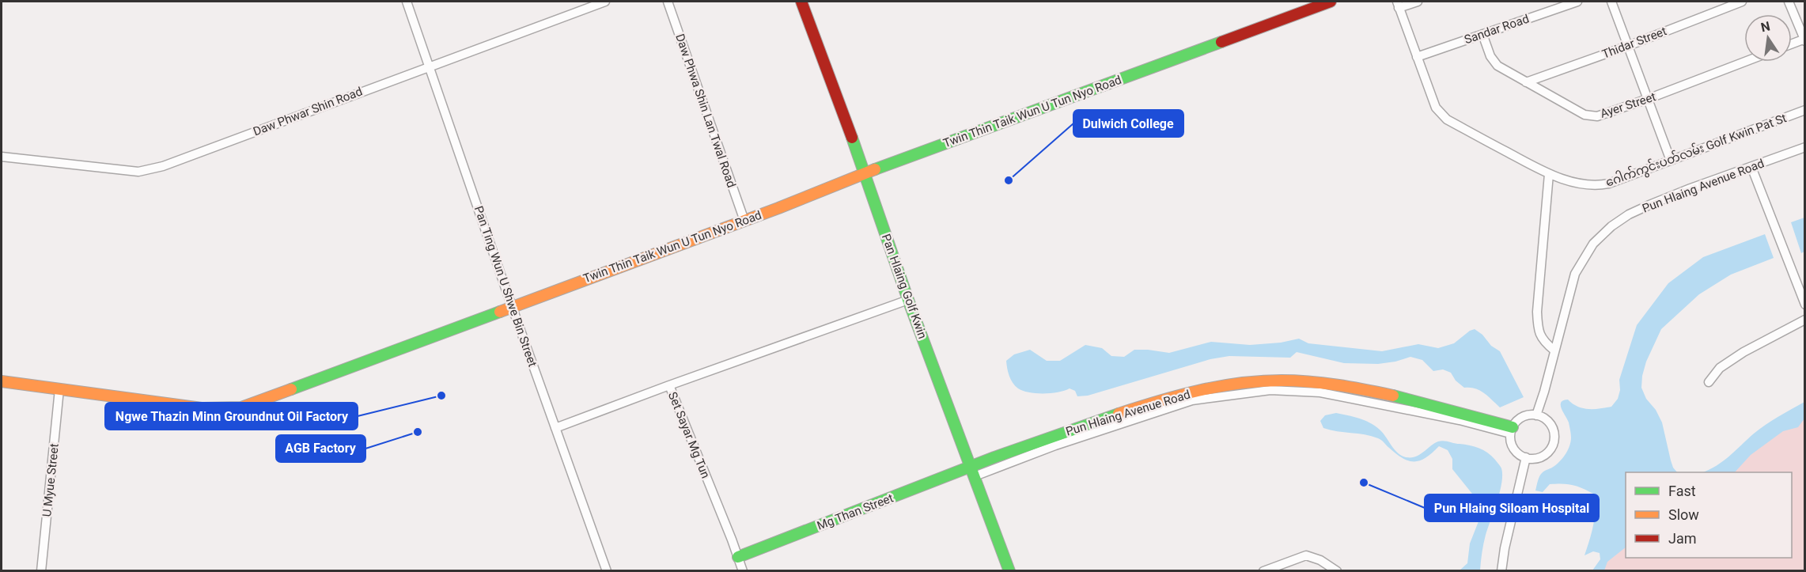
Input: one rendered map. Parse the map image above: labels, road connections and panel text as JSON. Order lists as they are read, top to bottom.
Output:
{
  "streets": {
    "street": [
      "Sandar Road",
      "Thidar Street",
      "Ayer Street",
      "Daw Phwa Shin Lan Twal Road",
      "Daw Phwar Shin Road",
      "Twin Thin Taik Wun U Tun Nyo Road",
      "ဂေါက်ကွင်းပတ်လမ်း Golf Kwin Pat St",
      "Pun Hlaing Avenue Road",
      "Pan Ting Wun U Shwe Bin Street",
      "Pan Hlaing Golf Kwin",
      "Set Sayar Mg Tun",
      "U Myue Street",
      "Mg Than Street"
    ]
  },
  "crossings": [
    ["Sandar Road", "Ayer Street"],
    ["Sandar Road", "ဂေါက်ကွင်းပတ်လမ်း Golf Kwin Pat St"],
    ["Thidar Street", "Ayer Street"],
    ["Daw Phwa Shin Lan Twal Road", "Twin Thin Taik Wun U Tun Nyo Road"],
    ["Daw Phwar Shin Road", "Pan Ting Wun U Shwe Bin Street"],
    ["Twin Thin Taik Wun U Tun Nyo Road", "Pan Ting Wun U Shwe Bin Street"],
    ["Twin Thin Taik Wun U Tun Nyo Road", "Pan Hlaing Golf Kwin"],
    ["Twin Thin Taik Wun U Tun Nyo Road", "U Myue Street"],
    ["Pun Hlaing Avenue Road", "Pan Hlaing Golf Kwin"],
    ["Pun Hlaing Avenue Road", "Mg Than Street"],
    ["Pan Ting Wun U Shwe Bin Street", "Set Sayar Mg Tun"],
    ["Pan Hlaing Golf Kwin", "Mg Than Street"],
    ["Set Sayar Mg Tun", "Mg Than Street"]
  ],
  "places": [
    "Dulwich College",
    "Ngwe Thazin Minn Groundnut Oil Factory",
    "AGB Factory",
    "Pun Hlaing Siloam Hospital"
  ],
  "legend": ["Fast", "Slow", "Jam"],
  "north": "top"
}
